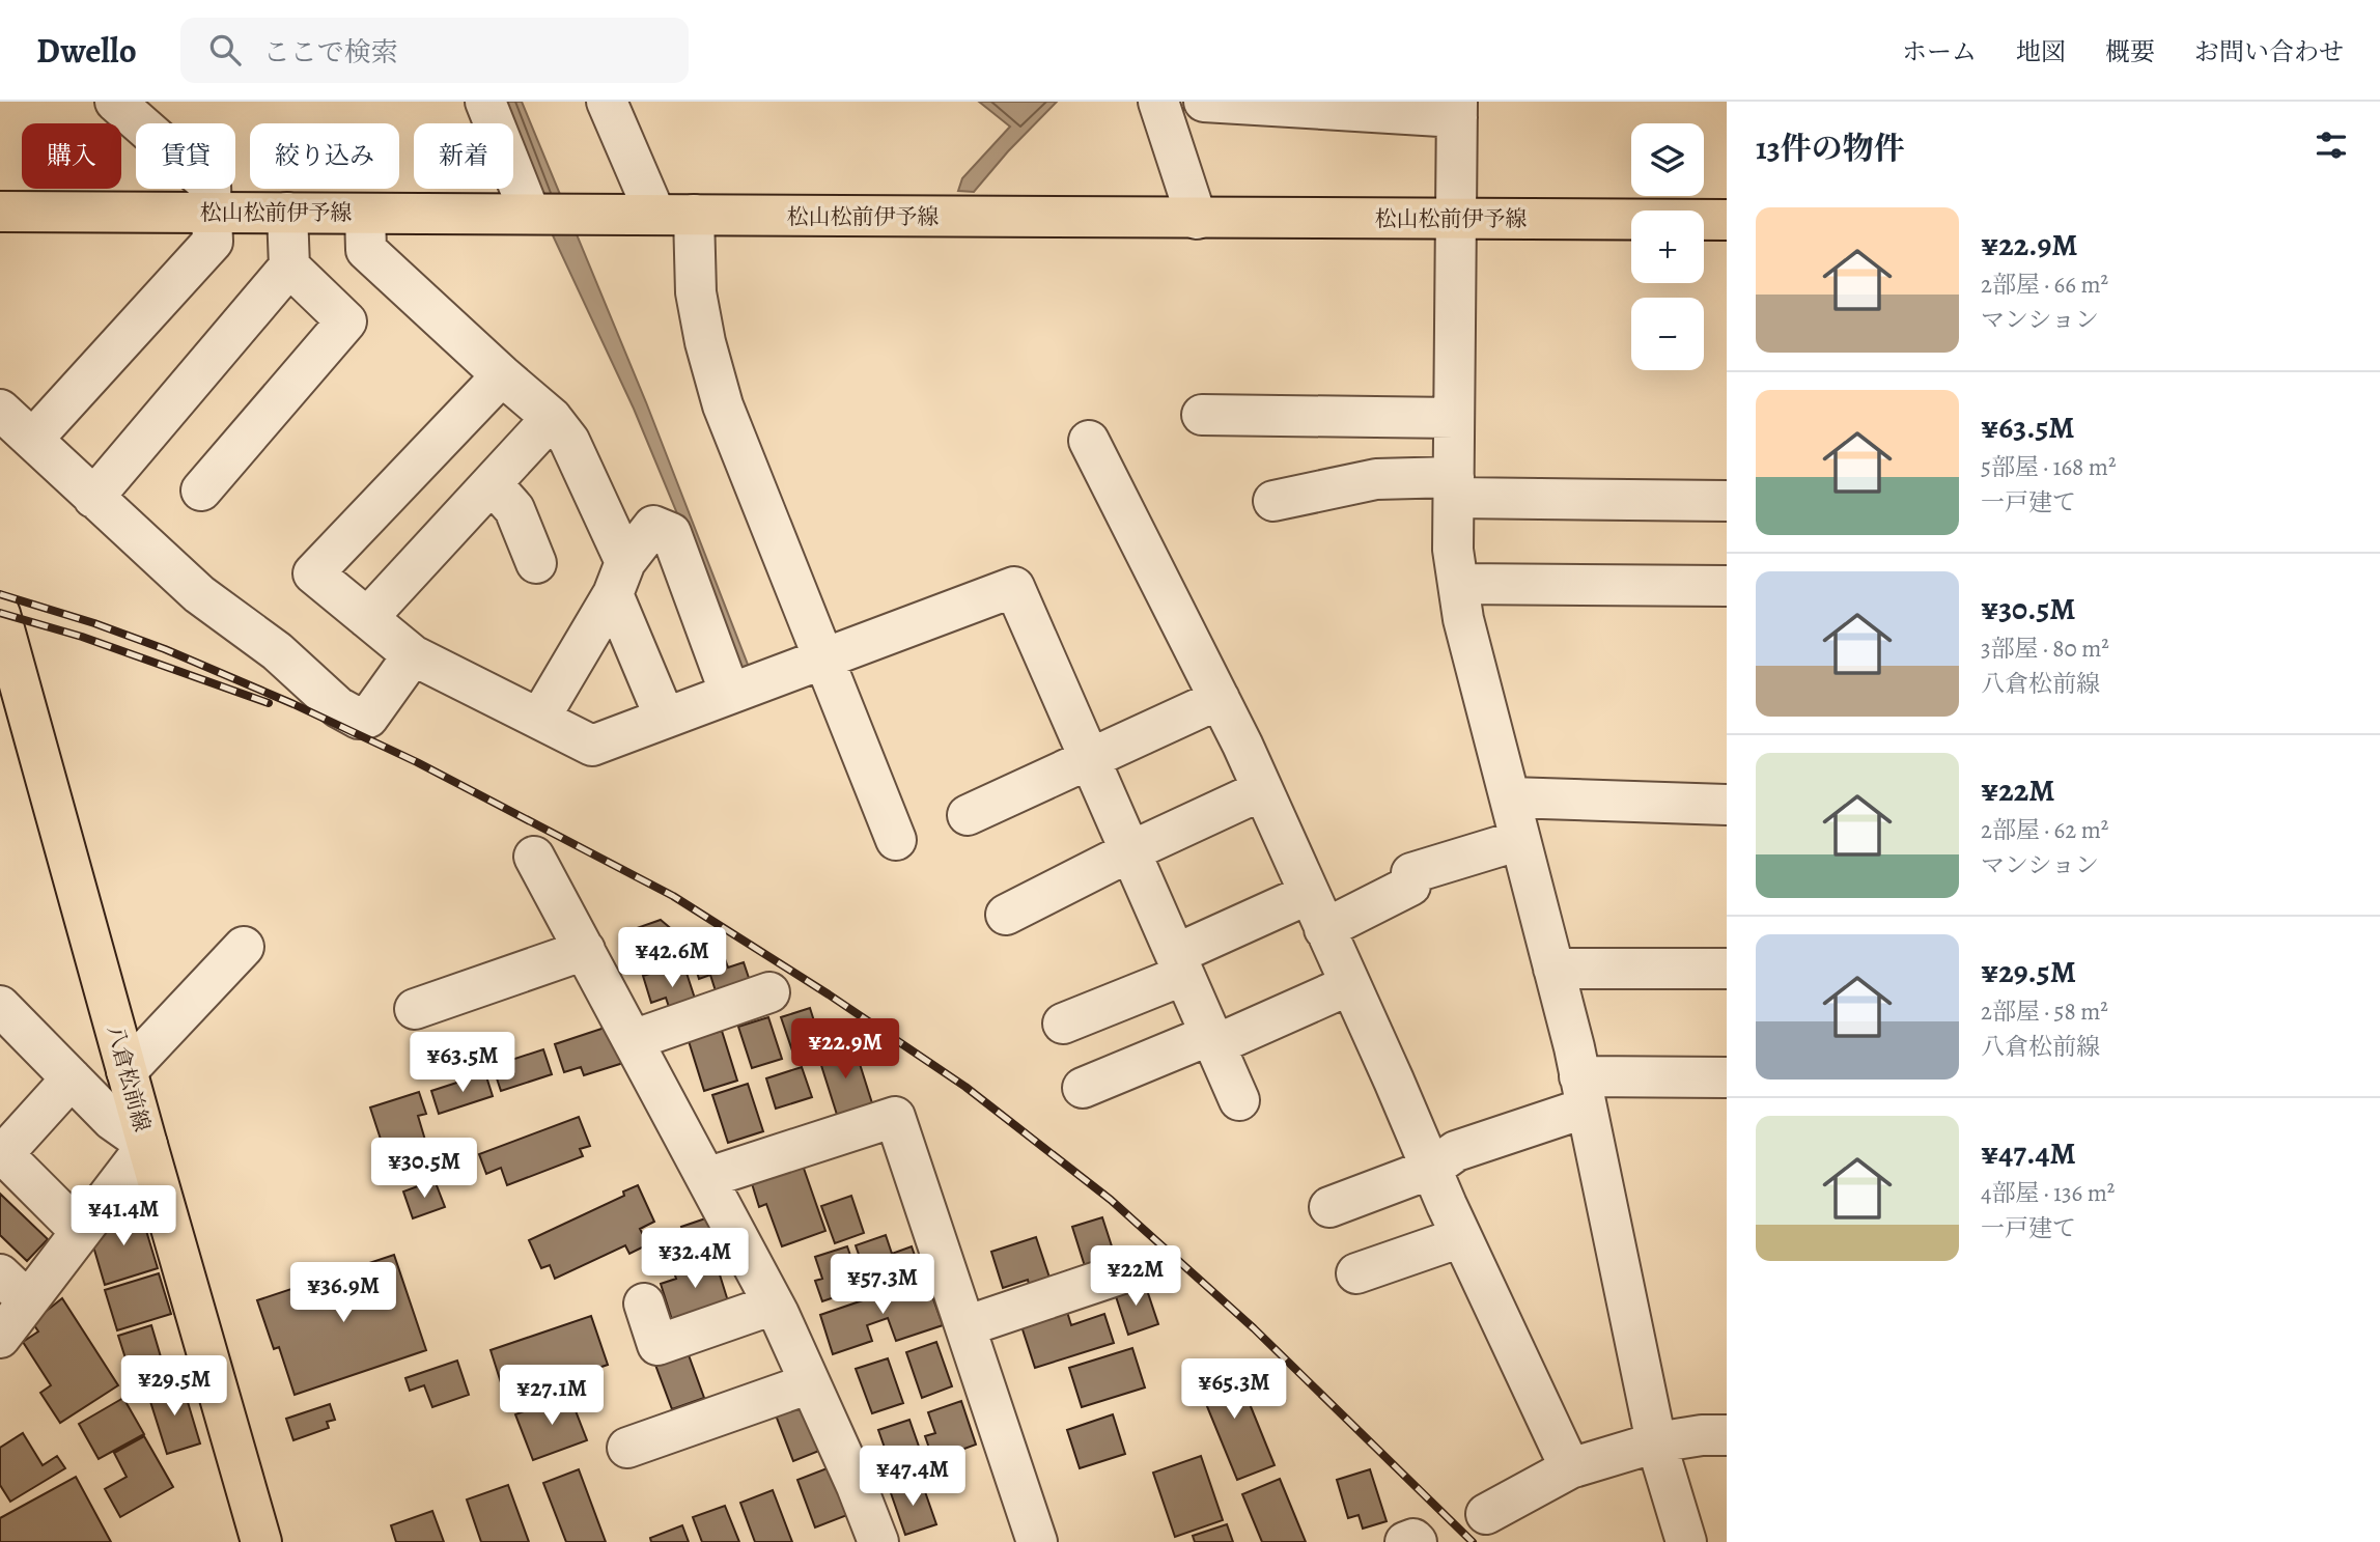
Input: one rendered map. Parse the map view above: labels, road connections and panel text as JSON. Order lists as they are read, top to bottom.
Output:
{
  "streets": {
    "main road": ["松山松前伊予線", "八倉松前線"]
  },
  "page": {
    "header": "Dwello",
    "search": "ここで検索",
    "nav": [
      "ホーム",
      "地図",
      "概要",
      "お問い合わせ"
    ],
    "heading": "13件の物件",
    "map_buttons": ["+", "−"],
    "chip": [
      "購入",
      "賃貸",
      "絞り込み",
      "新着"
    ],
    "list": [
      {
        "name": "¥22.9M",
        "note": "2部屋 · 66 m² · マンション"
      },
      {
        "name": "¥63.5M",
        "note": "5部屋 · 168 m² · 一戸建て"
      },
      {
        "name": "¥30.5M",
        "note": "3部屋 · 80 m² · 八倉松前線"
      },
      {
        "name": "¥22M",
        "note": "2部屋 · 62 m² · マンション"
      },
      {
        "name": "¥29.5M",
        "note": "2部屋 · 58 m² · 八倉松前線"
      },
      {
        "name": "¥47.4M",
        "note": "4部屋 · 136 m² · 一戸建て"
      }
    ],
    "price": [
      "¥42.6M",
      "¥22.9M",
      "¥63.5M",
      "¥30.5M",
      "¥41.4M",
      "¥32.4M",
      "¥22M",
      "¥57.3M",
      "¥36.9M",
      "¥29.5M",
      "¥65.3M",
      "¥27.1M",
      "¥47.4M"
    ]
  }
}
